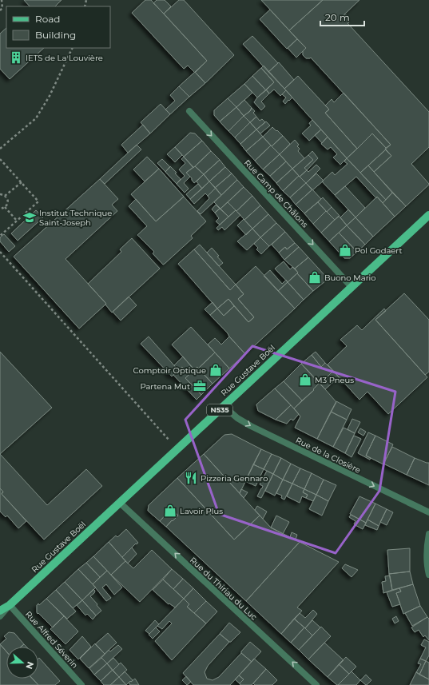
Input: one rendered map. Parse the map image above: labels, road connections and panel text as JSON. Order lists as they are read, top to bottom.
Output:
{
  "streets": {
    "main road": ["Rue Gustave Boël", "N535"],
    "street": [
      "Rue Camp de Châlons",
      "Rue de la Closière",
      "Rue du Thiriau du Luc",
      "Rue Alfred Séverin"
    ]
  },
  "crossings": [
    ["Rue Camp de Châlons", "Rue Gustave Boël"],
    ["Rue Gustave Boël", "Rue de la Closière"],
    ["Rue Gustave Boël", "Rue du Thiriau du Luc"],
    ["Rue Gustave Boël", "Rue Alfred Séverin"]
  ],
  "one_way": ["Rue Camp de Châlons", "Rue de la Closière", "Rue du Thiriau du Luc"],
  "places": {
    "building": ["IETS de La Louvière"],
    "school or university": ["Institut Technique Saint-Joseph"],
    "shop": [
      "Pol Godaert",
      "Buono Mario",
      "Comptoir Optique",
      "M3 Pneus",
      "Lavoir Plus"
    ],
    "office": ["Partena Mut"],
    "restaurant": ["Pizzeria Gennaro"]
  },
  "legend": ["Road", "Building"],
  "scale_bar": "20 m",
  "north": "right"
}
